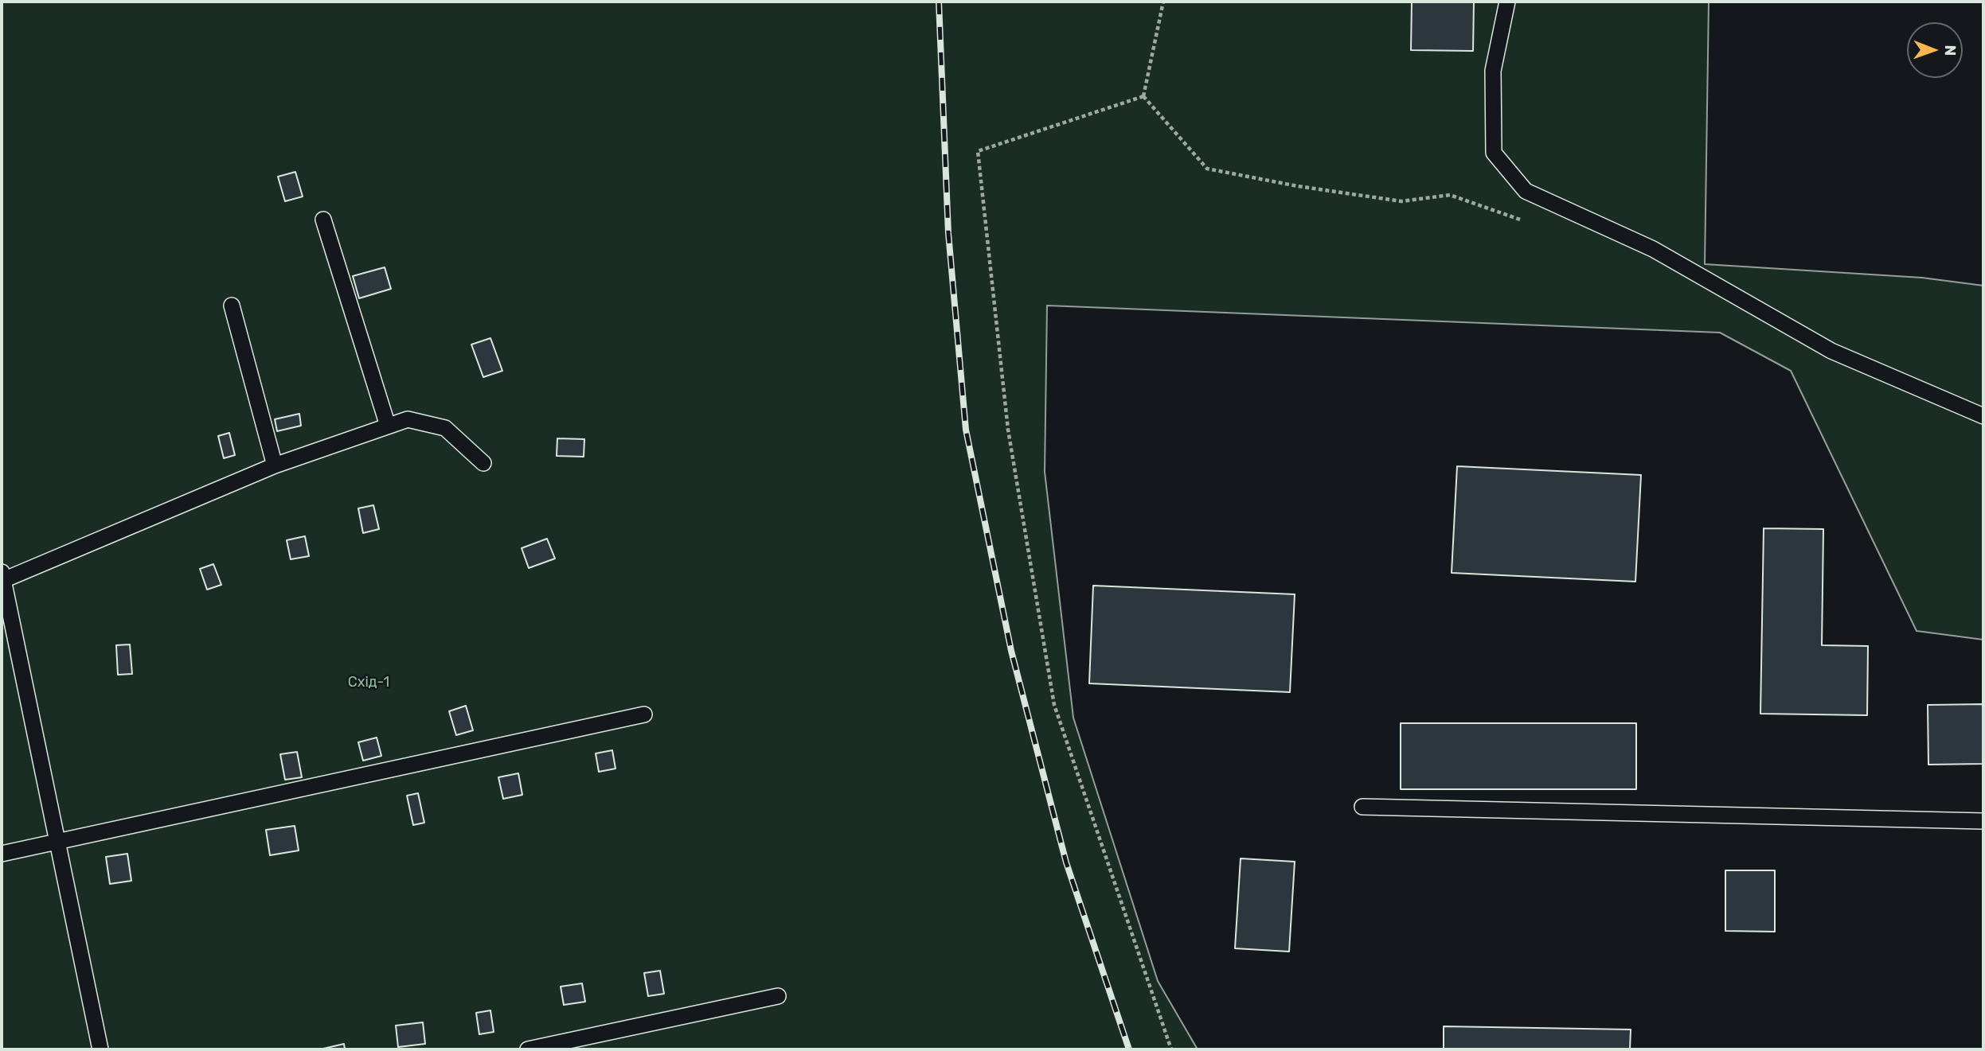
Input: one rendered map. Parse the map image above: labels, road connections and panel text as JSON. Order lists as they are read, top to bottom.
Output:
{
  "parks": ["Схід-1"],
  "north": "right"
}
